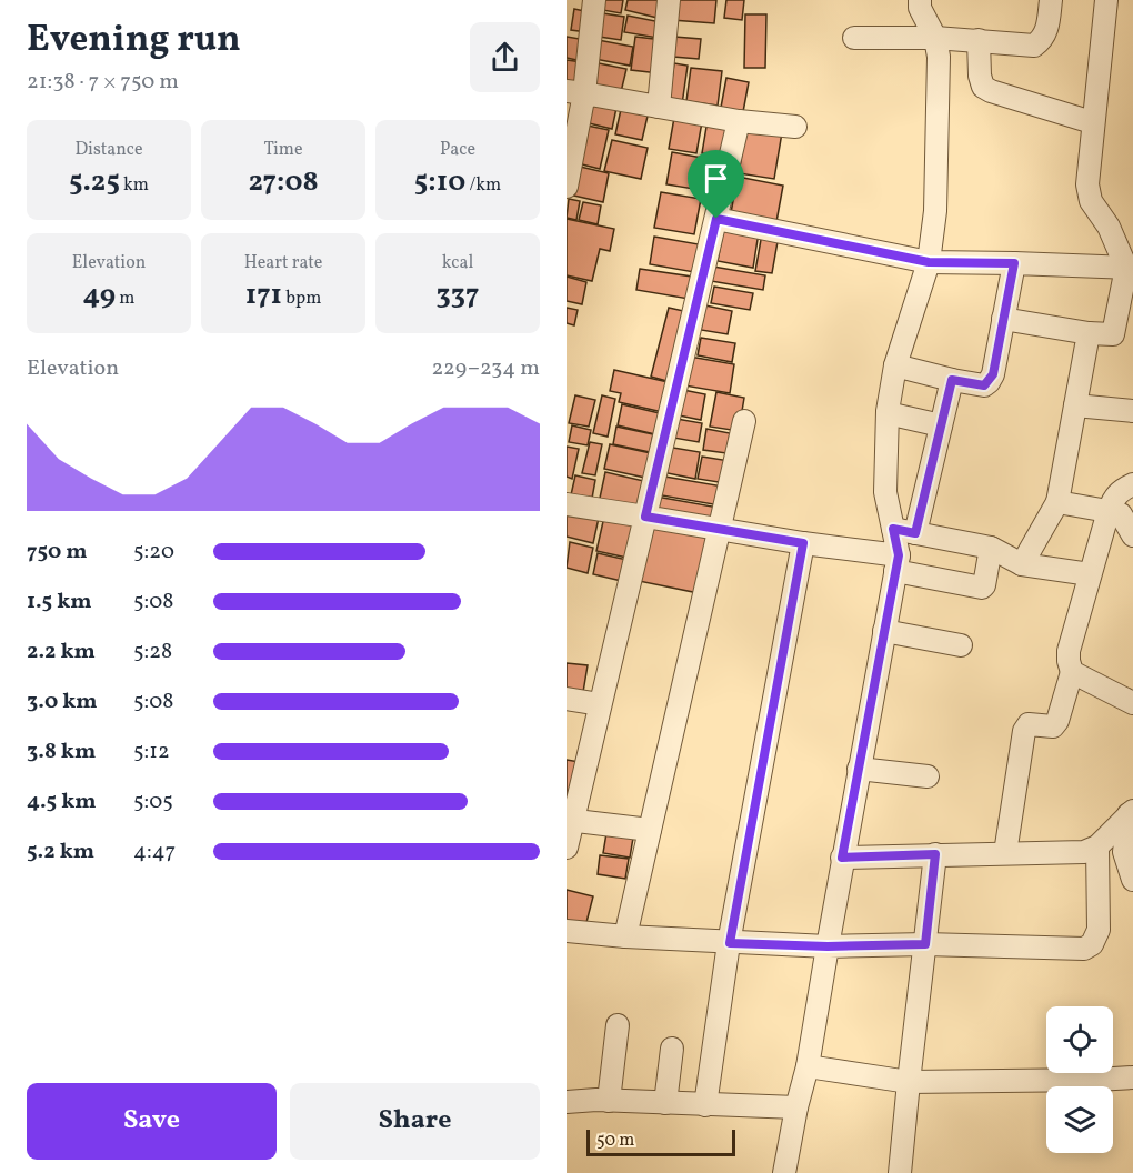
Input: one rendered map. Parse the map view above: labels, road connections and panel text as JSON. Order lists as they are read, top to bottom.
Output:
{
  "scale_bar": "50 m",
  "page": {
    "heading": ["Evening run", "21:38 · 7 × 750 m"],
    "stats": [
      ["Distance", "5.25 km"],
      ["Time", "27:08"],
      ["Pace", "5:10 /km"],
      ["Elevation", "49 m"],
      ["Heart rate", "171 bpm"],
      ["kcal", "337"]
    ],
    "chart": ["Elevation", "229–234 m"],
    "list": [
      {
        "name": "750 m",
        "note": "5:20"
      },
      {
        "name": "1.5 km",
        "note": "5:08"
      },
      {
        "name": "2.2 km",
        "note": "5:28"
      },
      {
        "name": "3.0 km",
        "note": "5:08"
      },
      {
        "name": "3.8 km",
        "note": "5:12"
      },
      {
        "name": "4.5 km",
        "note": "5:05"
      },
      {
        "name": "5.2 km",
        "note": "4:47"
      }
    ],
    "buttons": ["Save", "Share"],
    "scale": "50 m"
  }
}
